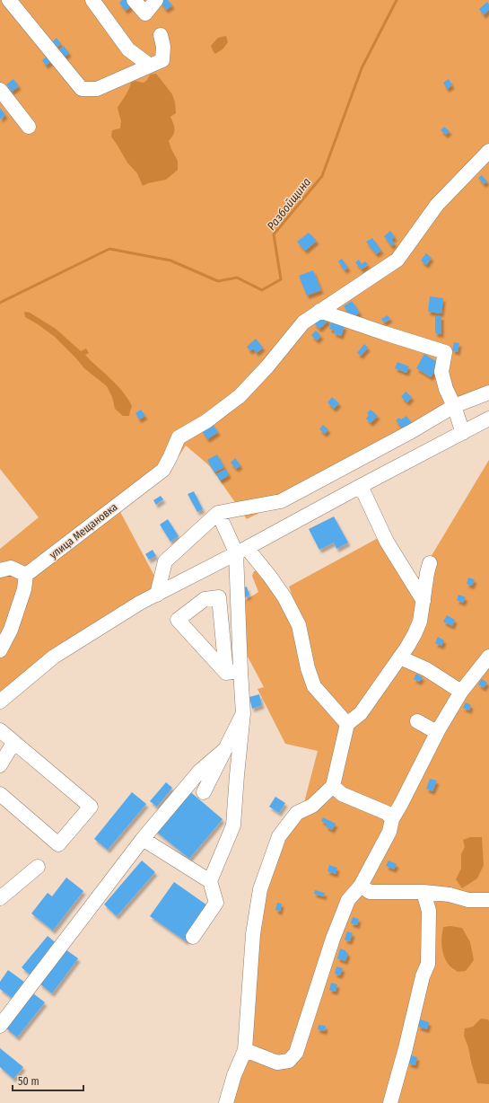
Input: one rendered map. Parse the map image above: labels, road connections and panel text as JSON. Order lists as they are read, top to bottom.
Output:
{
  "streets": {
    "street": ["улица Мещановка"]
  },
  "water": ["Разбойщина"],
  "scale_bar": "50 m"
}
